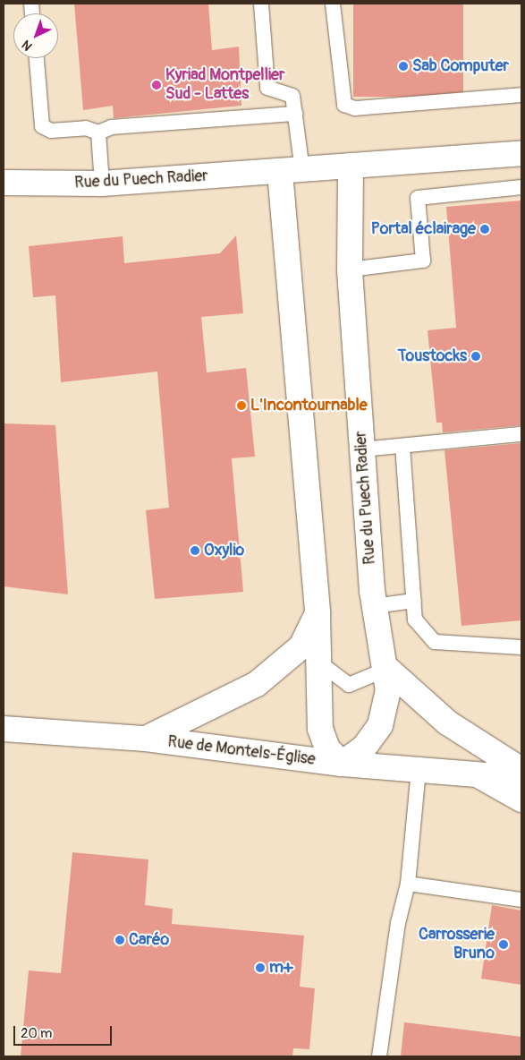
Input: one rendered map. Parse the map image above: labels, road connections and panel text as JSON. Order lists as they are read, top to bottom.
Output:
{
  "streets": {
    "street": ["Rue du Puech Radier", "Rue de Montels-Église"]
  },
  "crossings": [
    ["Rue du Puech Radier", "Rue de Montels-Église"]
  ],
  "places": [
    "Sab Computer",
    "Kyriad Montpellier Sud - Lattes",
    "Portal éclairage",
    "Toustocks",
    "L'Incontournable",
    "Oxylio",
    "Caréo",
    "Carrosserie Bruno",
    "m+"
  ],
  "scale_bar": "20 m",
  "north": "bottom left"
}
